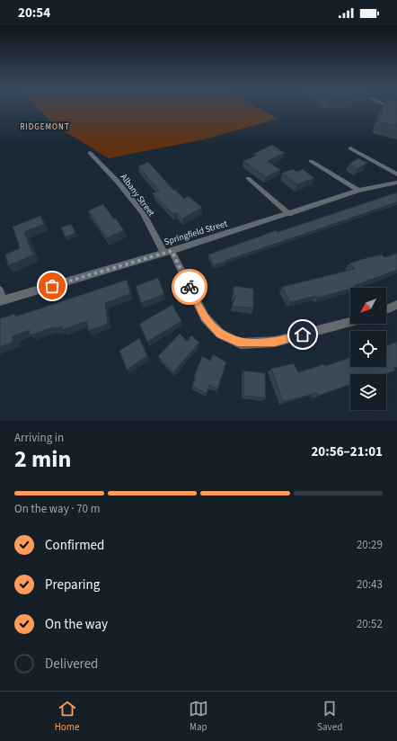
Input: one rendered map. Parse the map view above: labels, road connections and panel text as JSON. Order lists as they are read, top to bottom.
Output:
{
  "streets": {
    "street": ["Albany Street", "Springfield Street"]
  },
  "crossings": [
    ["Albany Street", "Springfield Street"]
  ],
  "districts": ["RIDGEMONT"],
  "north": "bottom left",
  "page": {
    "status": "20:54",
    "heading": ["2 min", "Arriving in", "20:56–21:01"],
    "bar": "On the way · 70 m",
    "list": [
      ["Confirmed", "20:29"],
      ["Preparing", "20:43"],
      ["On the way", "20:52"],
      "Delivered"
    ],
    "tabs": ["Home", "Map", "Saved"]
  }
}
